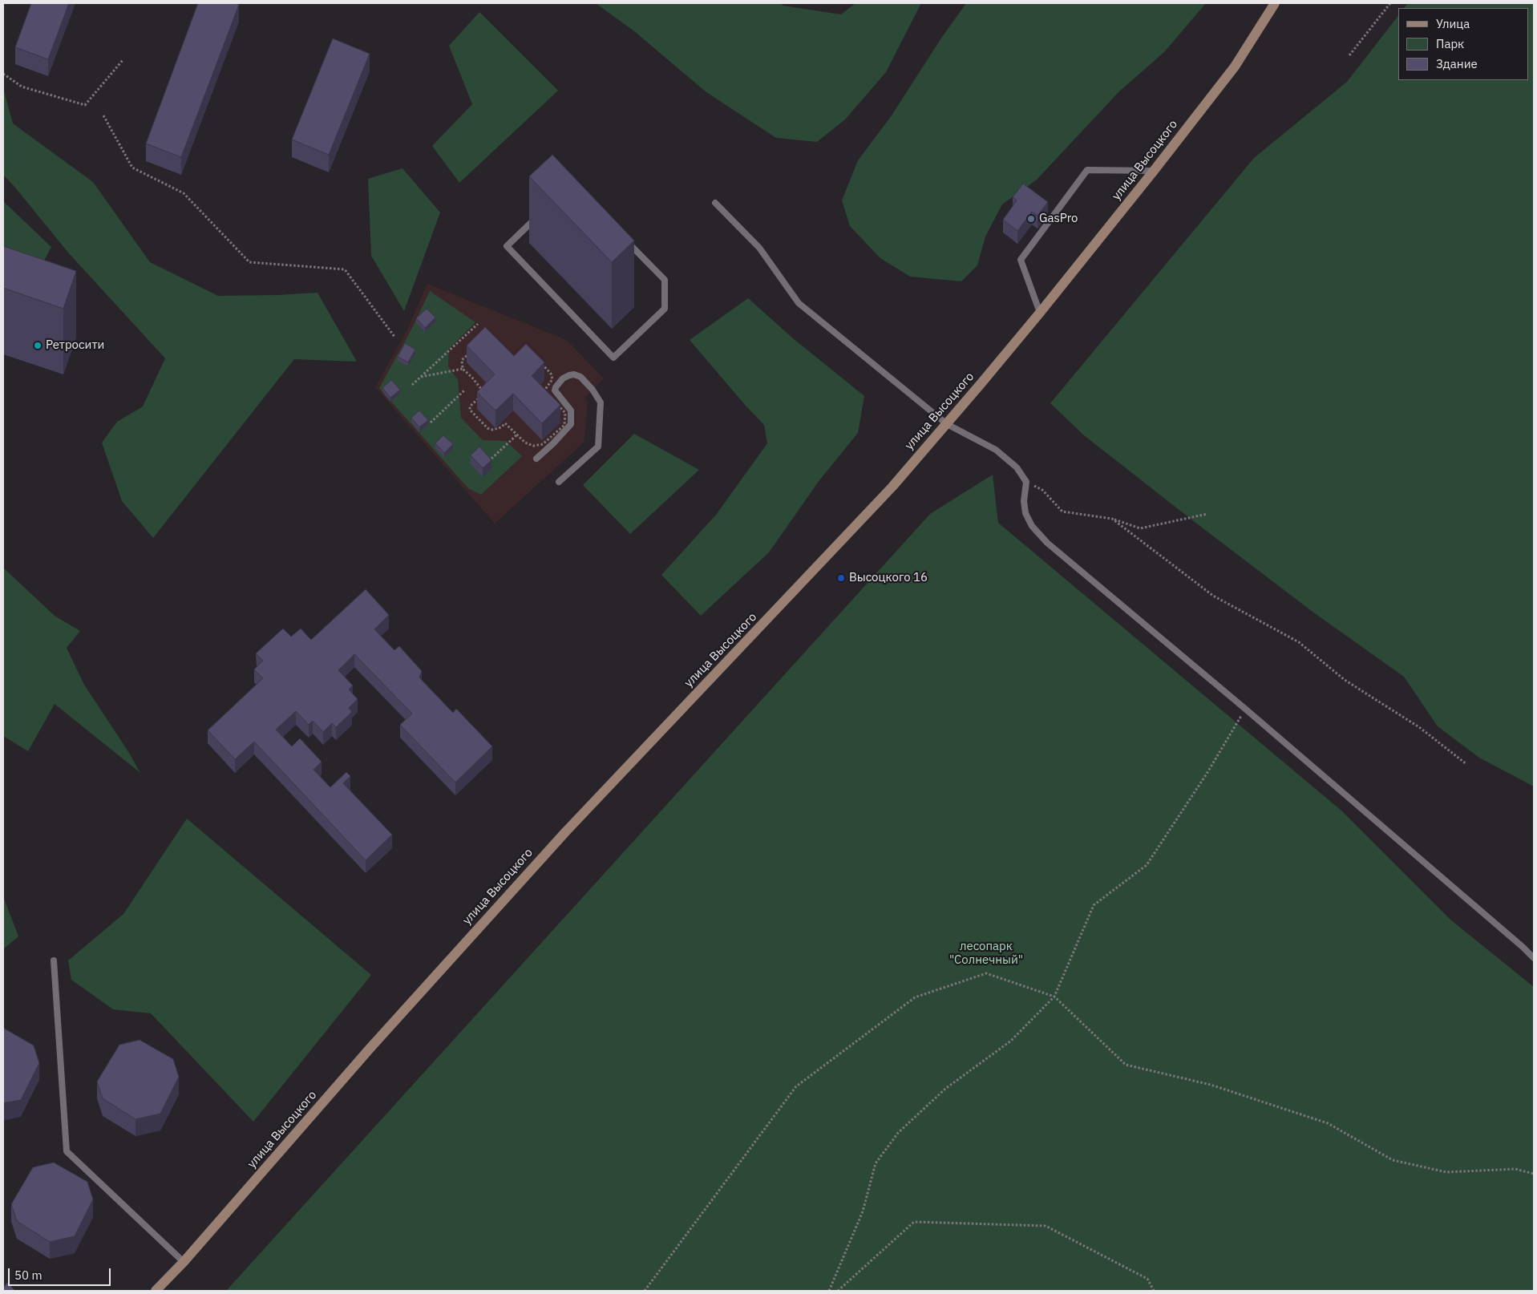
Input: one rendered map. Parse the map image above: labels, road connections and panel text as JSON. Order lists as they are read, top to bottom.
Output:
{
  "streets": {
    "main road": ["улица Высоцкого"]
  },
  "parks": ["лесопарк \"Солнечный\""],
  "places": ["GasPro", "Ретросити", "Высоцкого 16"],
  "legend": ["Улица", "Парк", "Здание"],
  "scale_bar": "50 m"
}
